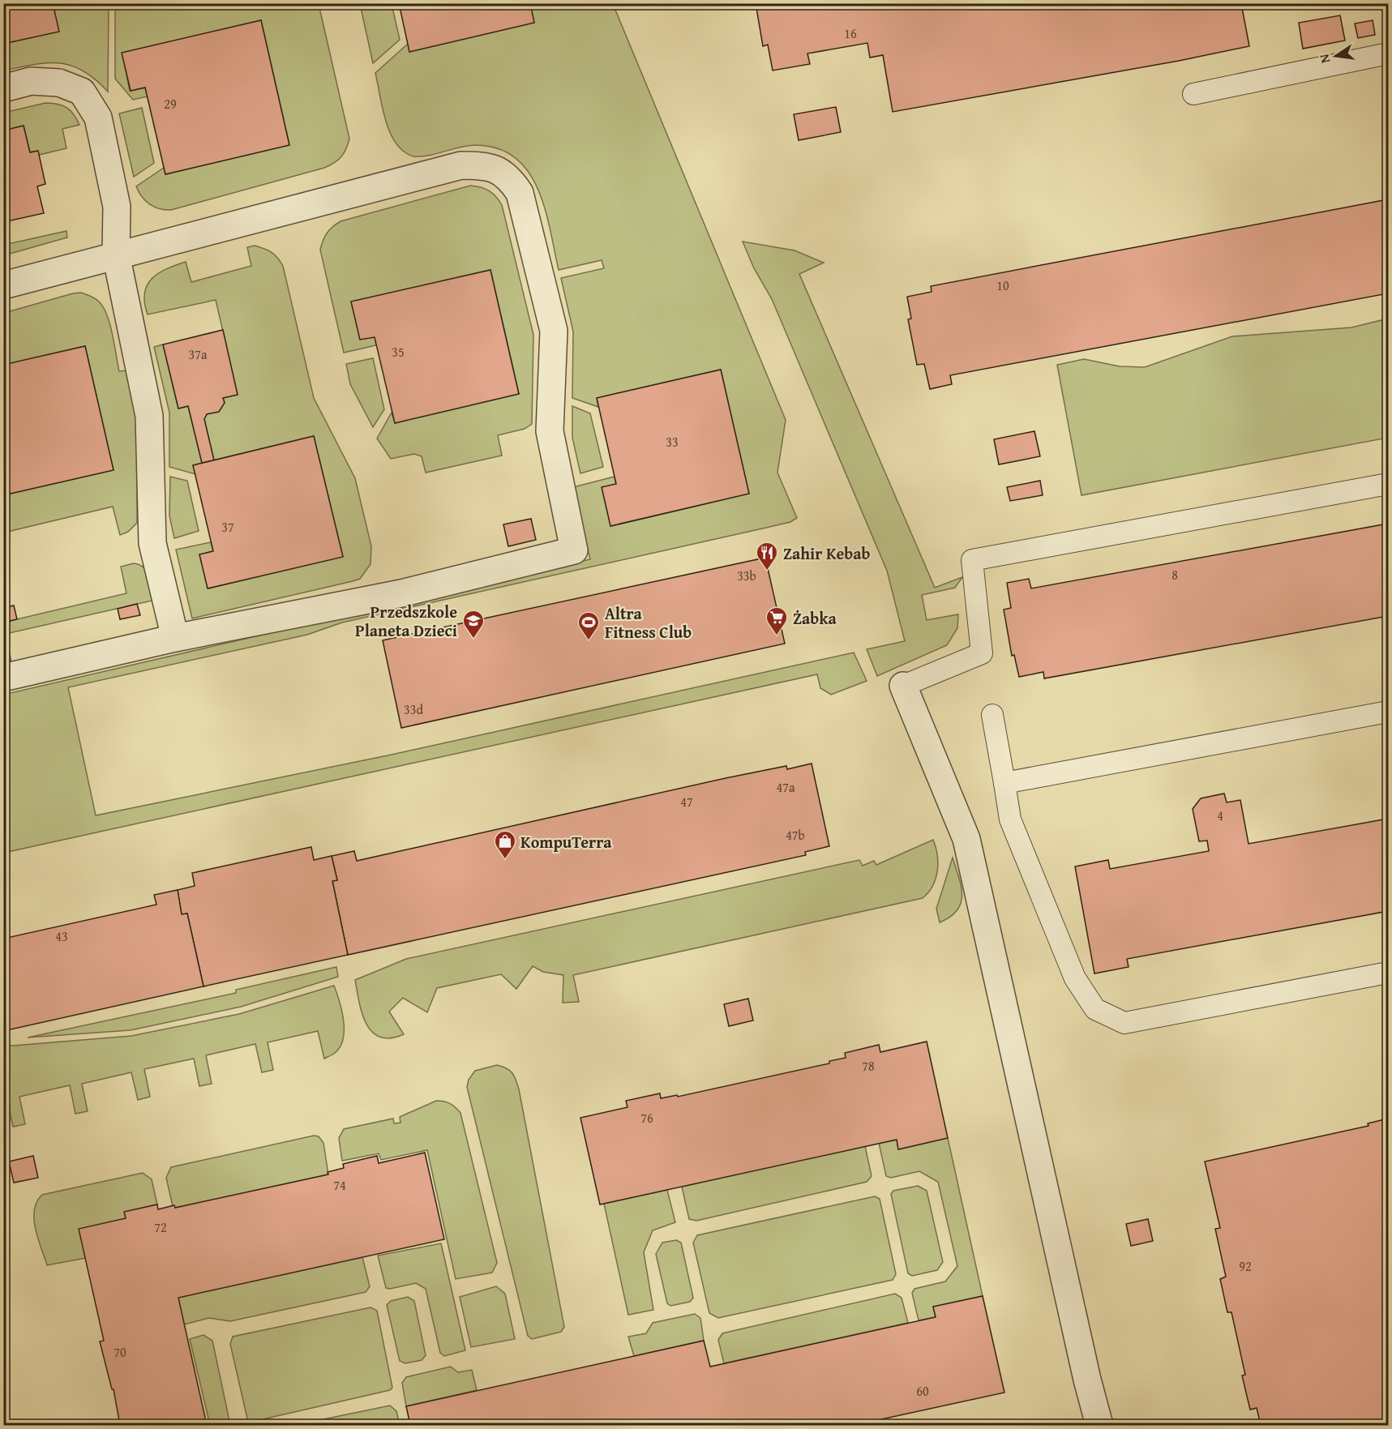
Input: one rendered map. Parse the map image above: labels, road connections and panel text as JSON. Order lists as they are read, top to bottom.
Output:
{
  "places": {
    "restaurant": ["Zahir Kebab"],
    "supermarket": ["Żabka"],
    "school or university": ["Przedszkole Planeta Dzieci"],
    "sports": ["Altra Fitness Club"],
    "shop": ["KompuTerra"]
  },
  "house_numbers": [
    "16",
    "29",
    "10",
    "35",
    "37a",
    "33",
    "37",
    "8",
    "33b",
    "33d",
    "47a",
    "47",
    "4",
    "47b",
    "43",
    "78",
    "76",
    "74",
    "72",
    "92",
    "70",
    "60"
  ],
  "north": "left"
}
